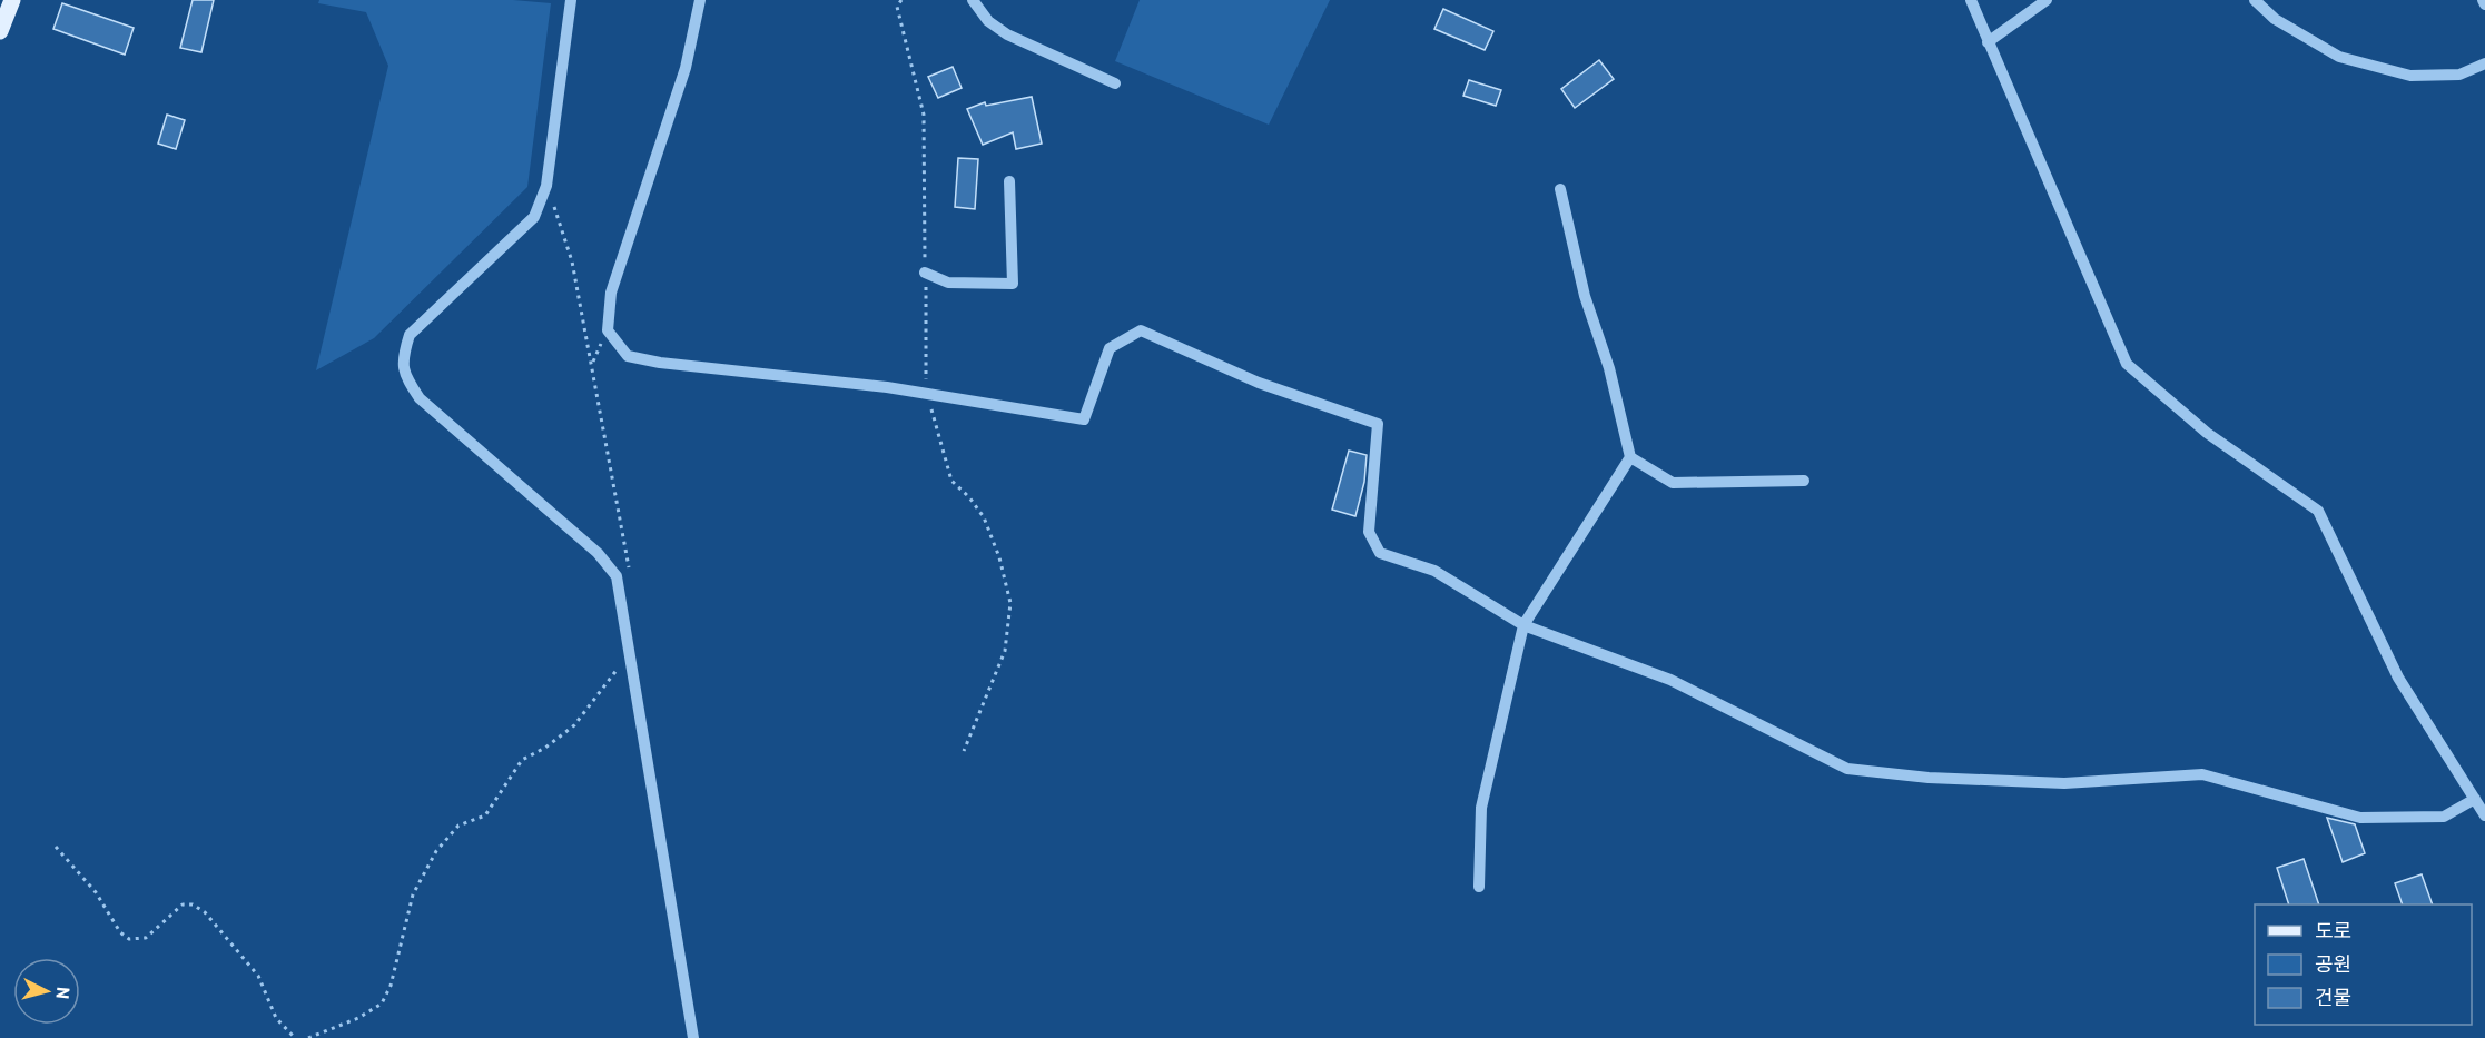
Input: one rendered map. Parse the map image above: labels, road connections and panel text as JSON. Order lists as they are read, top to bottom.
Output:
{
  "legend": ["도로", "공원", "건물"],
  "north": "right"
}
